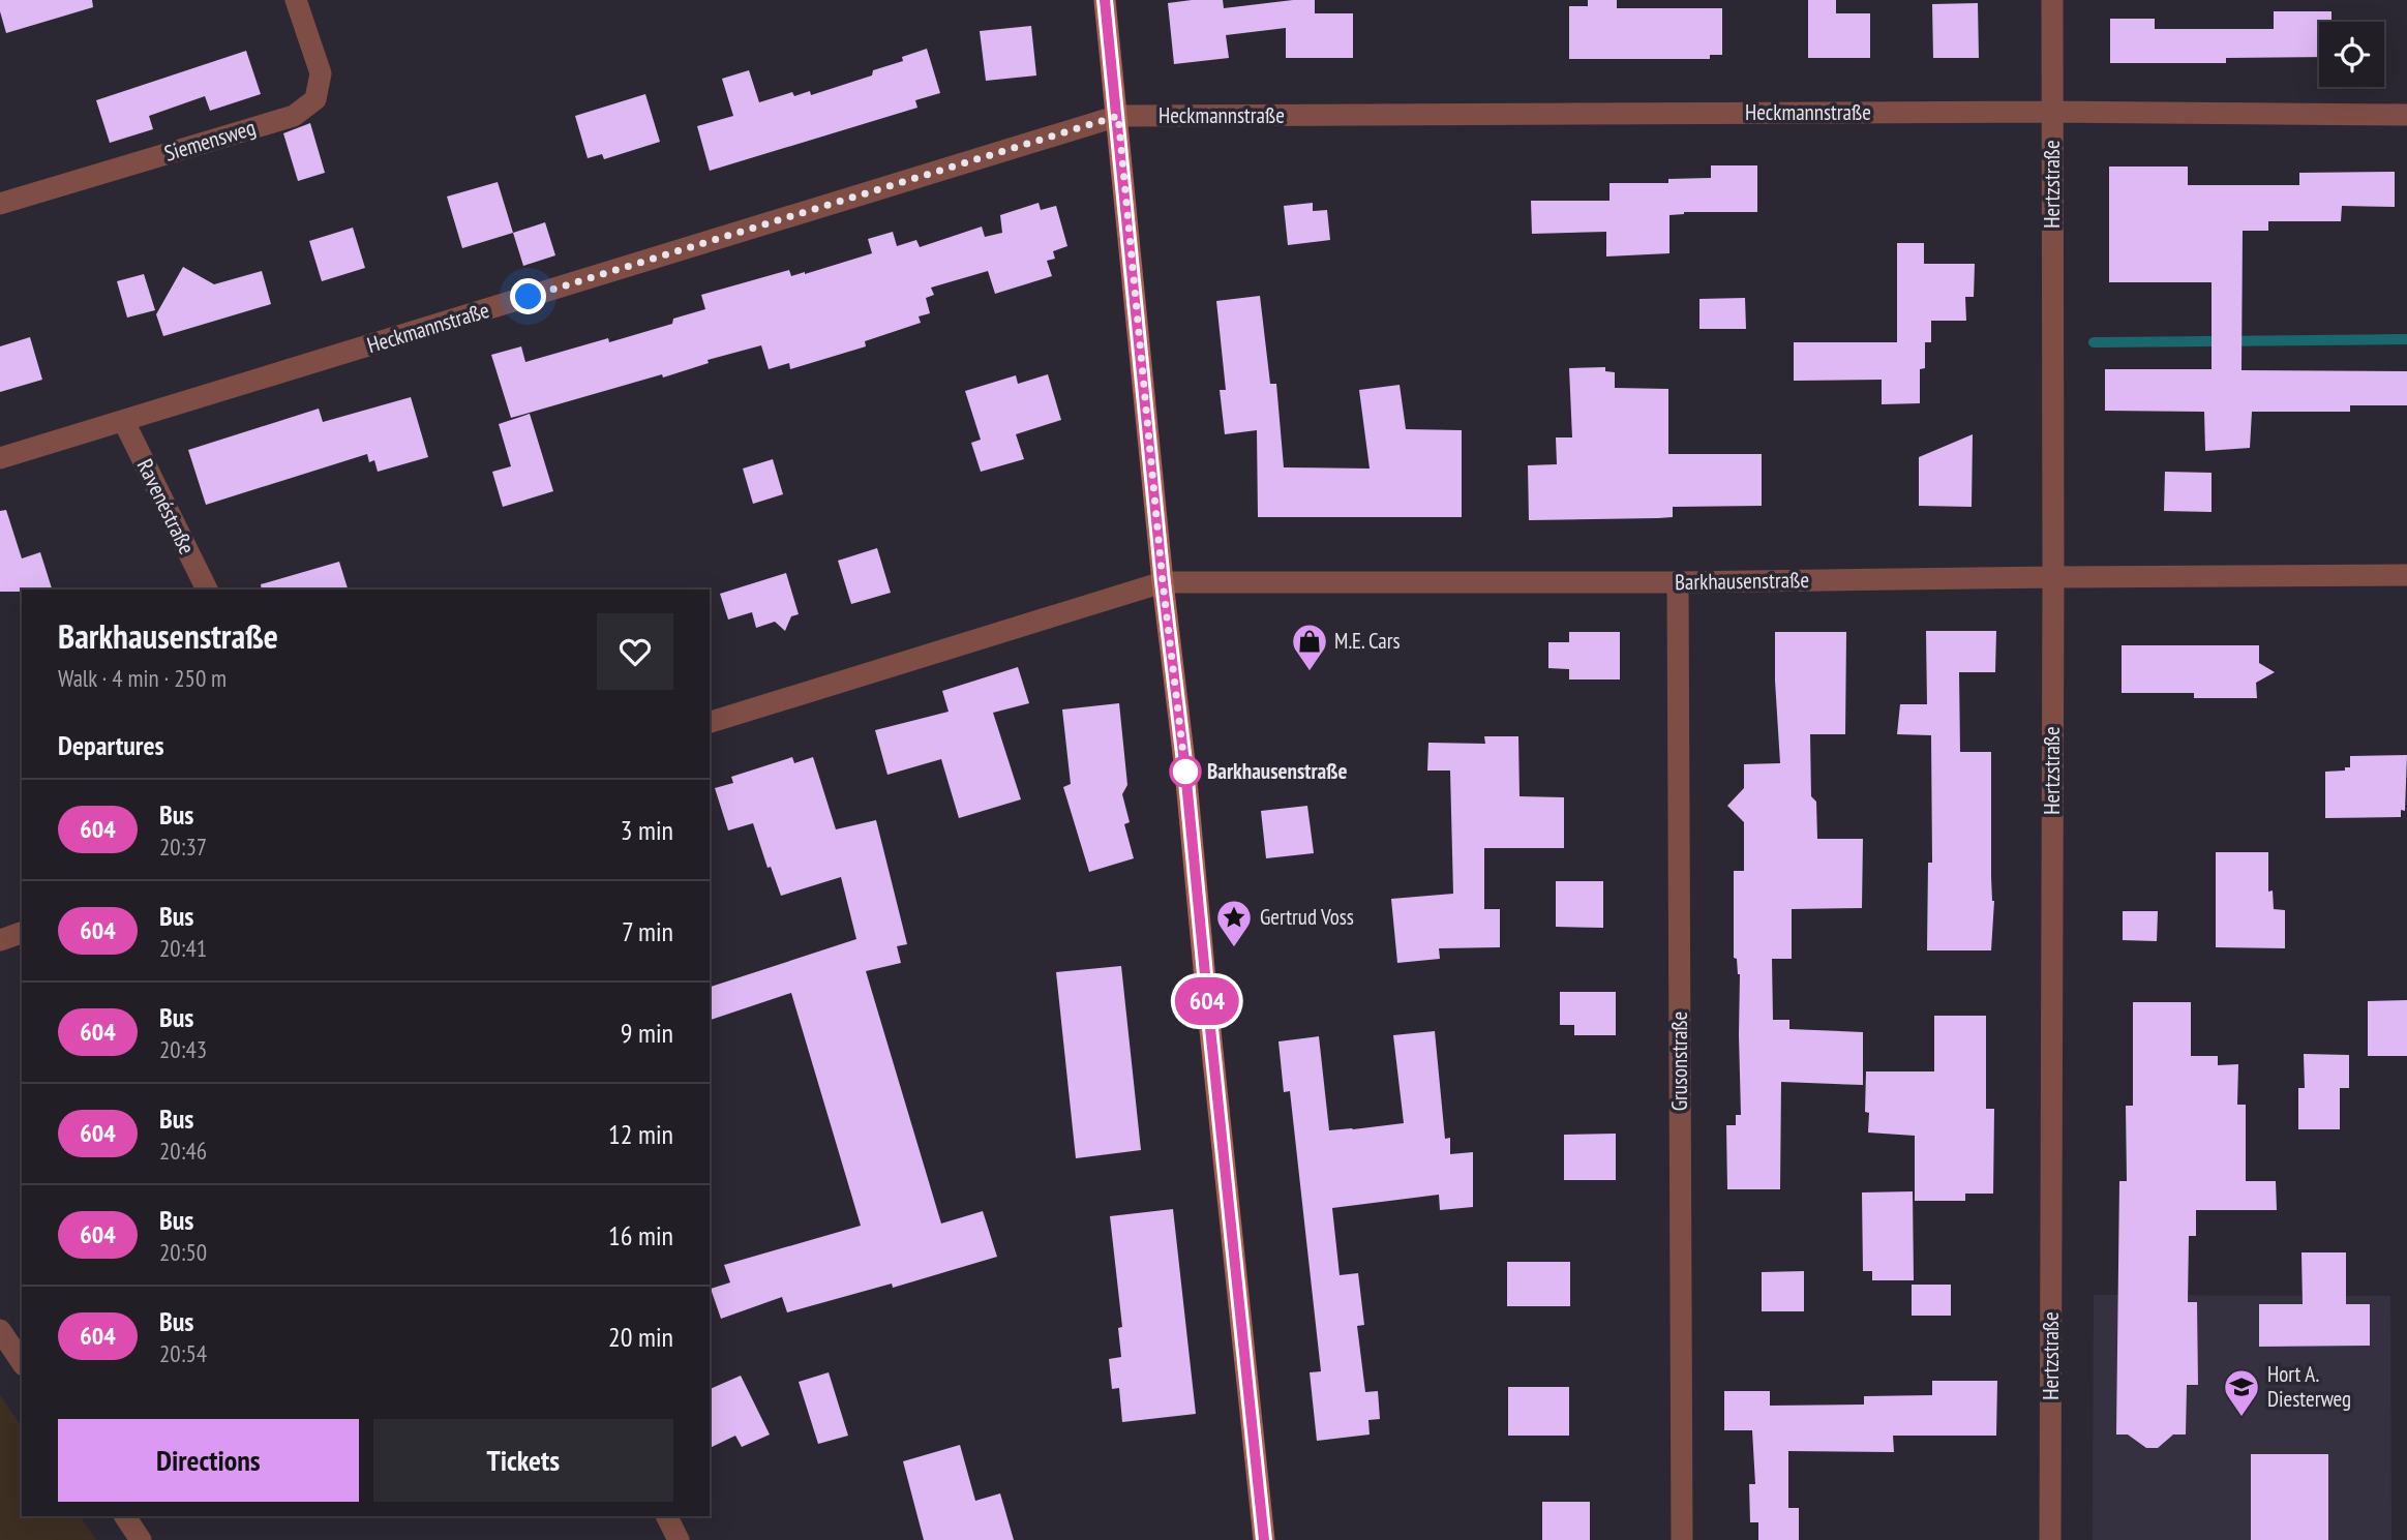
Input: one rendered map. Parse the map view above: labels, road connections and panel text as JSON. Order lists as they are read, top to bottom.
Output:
{
  "streets": {
    "street": [
      "Heckmannstraße",
      "Siemensweg",
      "Hertzstraße",
      "Ravenéstraße",
      "Barkhausenstraße",
      "Grusonstraße"
    ]
  },
  "crossings": [
    ["Heckmannstraße", "Hertzstraße"],
    ["Heckmannstraße", "Ravenéstraße"],
    ["Hertzstraße", "Barkhausenstraße"],
    ["Barkhausenstraße", "Grusonstraße"]
  ],
  "places": {
    "shop": ["M.E. Cars"],
    "other": ["Barkhausenstraße"],
    "place": ["Gertrud Voss"],
    "school or university": ["Hort A. Diesterweg"]
  },
  "lines": ["bus line 604"],
  "page": {
    "on_map": "604",
    "heading": [
      ["Barkhausenstraße", "Walk · 4 min · 250 m"],
      "Departures"
    ],
    "list": [
      {
        "mark": "604",
        "name": "Bus",
        "note": "20:37",
        "value": "3 min"
      },
      {
        "mark": "604",
        "name": "Bus",
        "note": "20:41",
        "value": "7 min"
      },
      {
        "mark": "604",
        "name": "Bus",
        "note": "20:43",
        "value": "9 min"
      },
      {
        "mark": "604",
        "name": "Bus",
        "note": "20:46",
        "value": "12 min"
      },
      {
        "mark": "604",
        "name": "Bus",
        "note": "20:50",
        "value": "16 min"
      },
      {
        "mark": "604",
        "name": "Bus",
        "note": "20:54",
        "value": "20 min"
      }
    ],
    "buttons": ["Directions", "Tickets"]
  }
}
